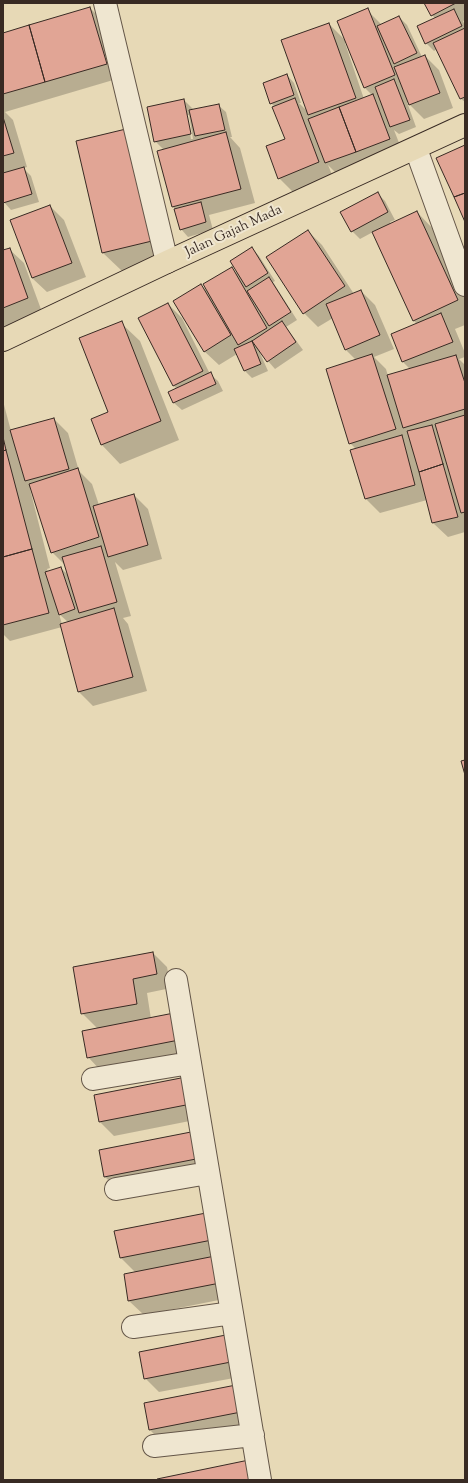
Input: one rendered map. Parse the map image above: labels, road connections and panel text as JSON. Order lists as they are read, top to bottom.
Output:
{
  "streets": {
    "main road": ["Jalan Gajah Mada"]
  }
}
